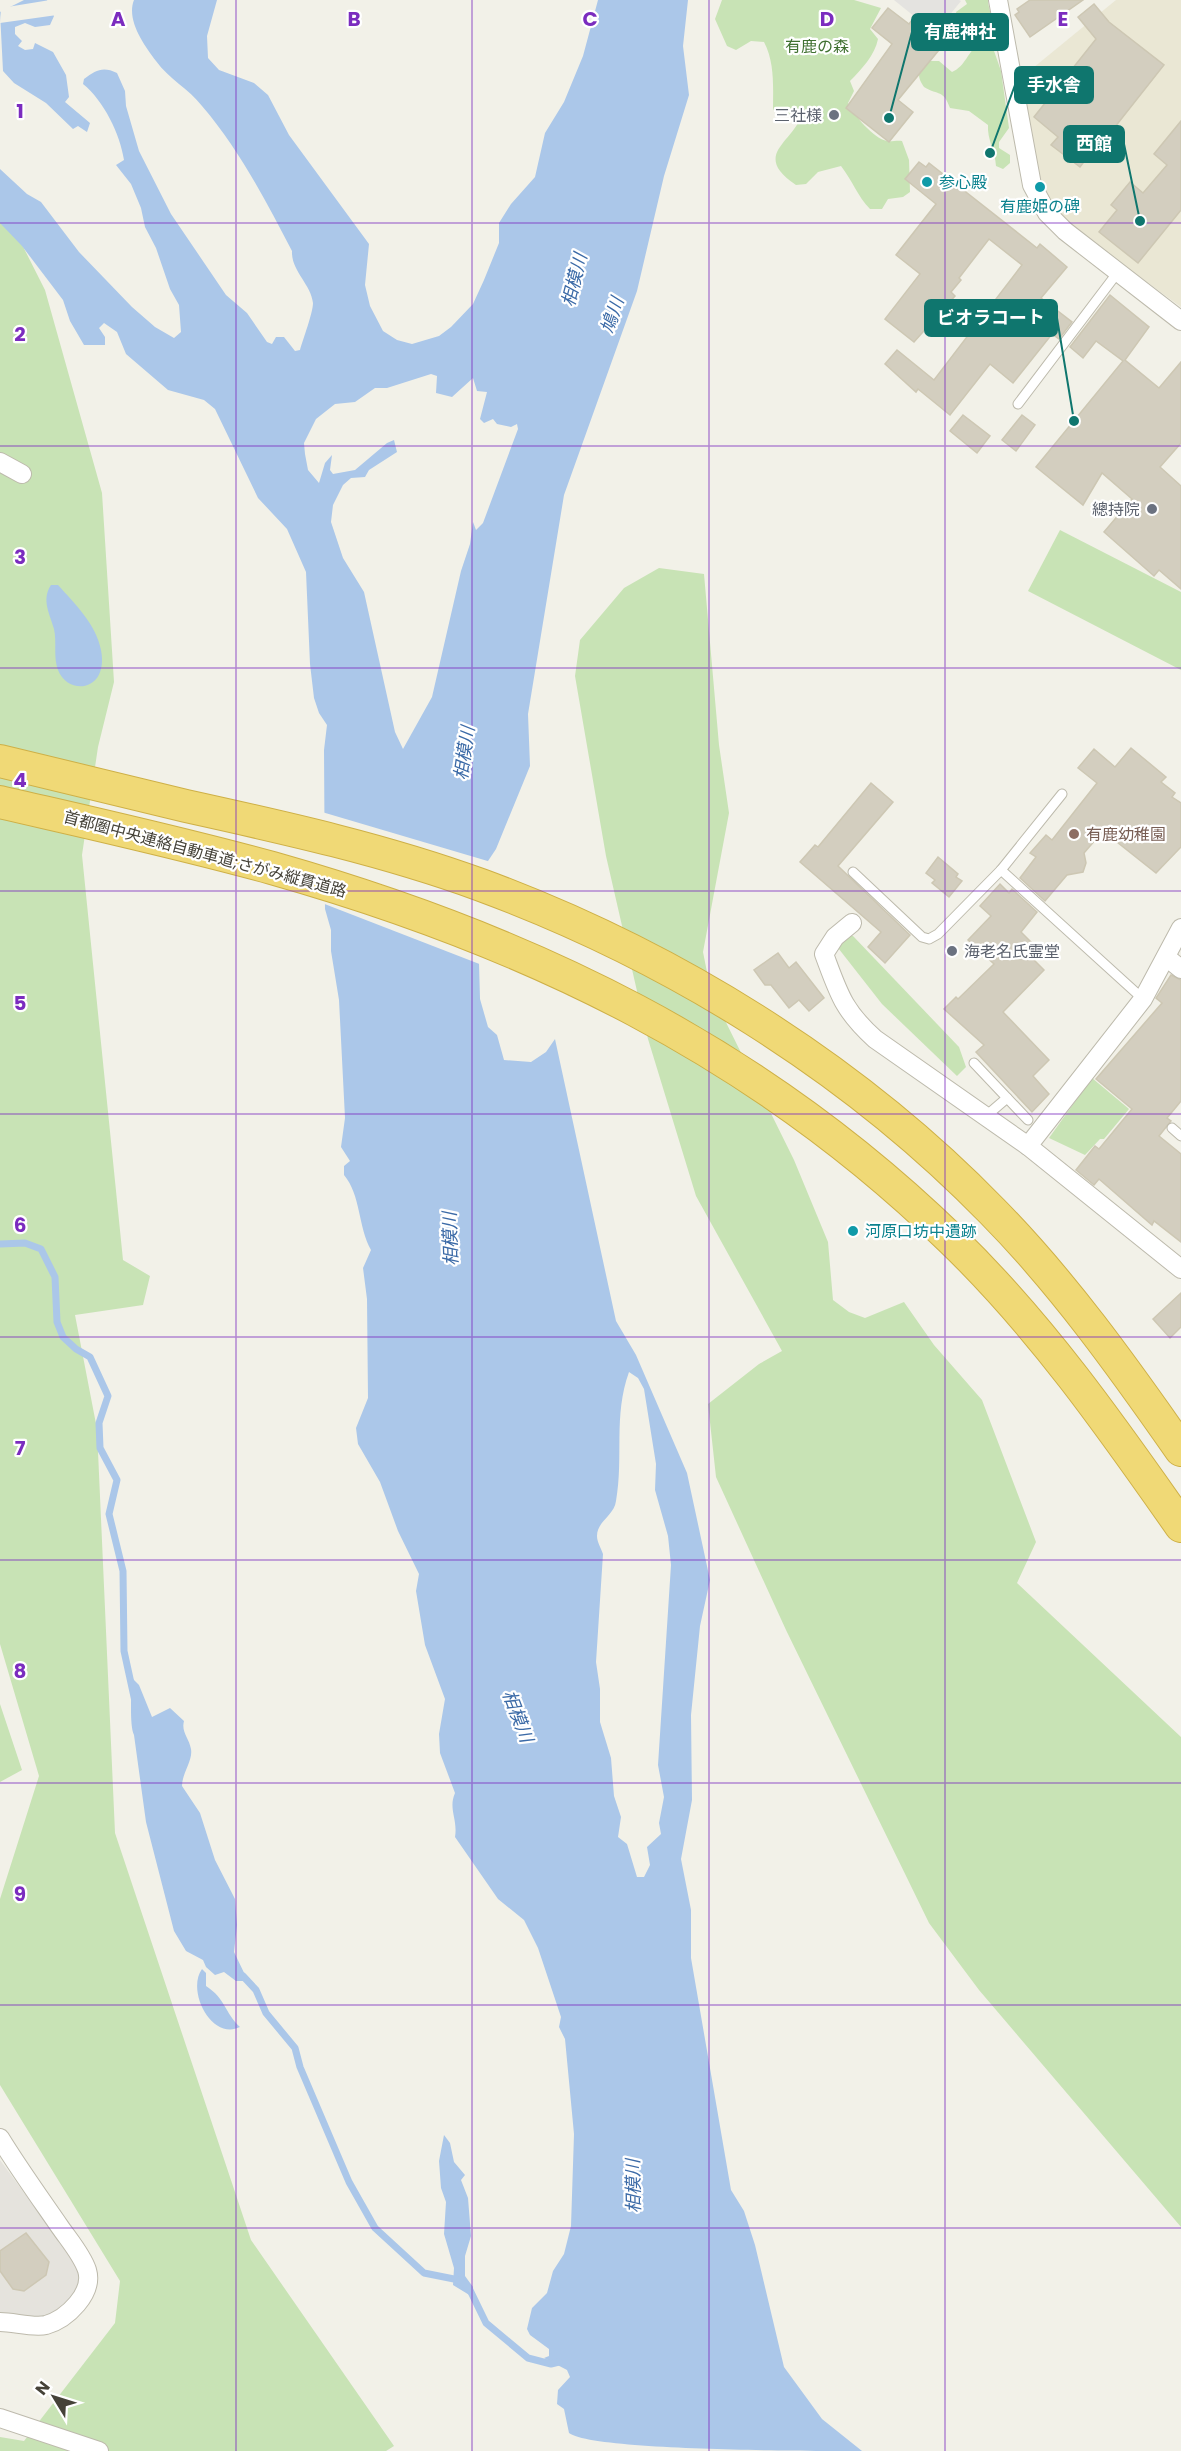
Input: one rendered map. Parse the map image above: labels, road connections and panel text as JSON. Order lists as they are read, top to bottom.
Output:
{
  "streets": {
    "highway": ["首都圏中央連絡自動車道;さがみ縦貫道路"]
  },
  "water": ["相模川", "鳩川"],
  "parks": ["有鹿の森"],
  "places": [
    "三社様",
    "有鹿神社",
    "手水舎",
    "参心殿",
    "有鹿姫の碑",
    "西館",
    "ビオラコート",
    "總持院",
    "有鹿幼稚園",
    "海老名氏霊堂",
    "河原口坊中遺跡"
  ],
  "north": "top left",
  "grid": {
    "columns": [
      "A",
      "B",
      "C",
      "D",
      "E"
    ],
    "rows": [
      "1",
      "2",
      "3",
      "4",
      "5",
      "6",
      "7",
      "8",
      "9"
    ]
  }
}
